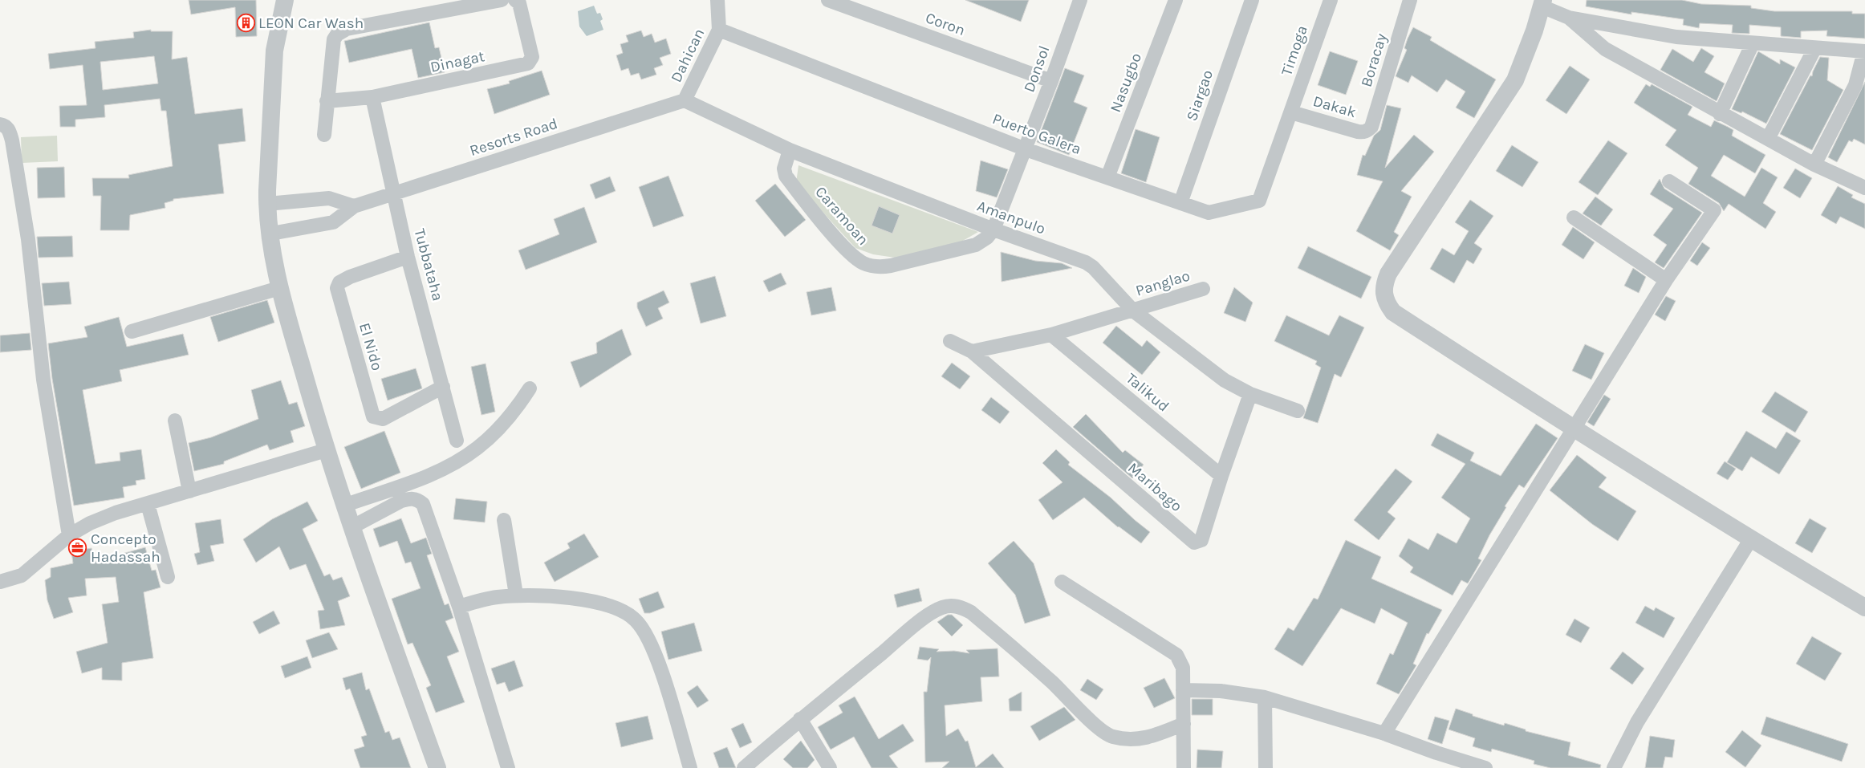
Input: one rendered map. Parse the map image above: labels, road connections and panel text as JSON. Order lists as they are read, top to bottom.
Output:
{
  "streets": {
    "street": [
      "Coron",
      "Timoga",
      "Dahican",
      "Boracay",
      "Dinagat",
      "Donsol",
      "Nasugbo",
      "Siargao",
      "Dakak",
      "Puerto Galera",
      "Resorts Road",
      "Caramoan",
      "Amanpulo",
      "Tubbataha",
      "Panglao",
      "El Nido",
      "Talikud",
      "Maribago"
    ]
  },
  "crossings": [
    ["Coron", "Donsol"],
    ["Timoga", "Dakak"],
    ["Timoga", "Puerto Galera"],
    ["Dahican", "Puerto Galera"],
    ["Dahican", "Resorts Road"],
    ["Dahican", "Amanpulo"],
    ["Boracay", "Dakak"],
    ["Dinagat", "Tubbataha"],
    ["Donsol", "Puerto Galera"],
    ["Donsol", "Caramoan"],
    ["Donsol", "Amanpulo"],
    ["Nasugbo", "Puerto Galera"],
    ["Siargao", "Puerto Galera"],
    ["Dakak", "Puerto Galera"],
    ["Resorts Road", "Amanpulo"],
    ["Resorts Road", "Tubbataha"],
    ["Caramoan", "Amanpulo"],
    ["Amanpulo", "Panglao"],
    ["Amanpulo", "Maribago"],
    ["Tubbataha", "El Nido"],
    ["Talikud", "Maribago"]
  ],
  "places": {
    "building": ["LEON Car Wash"],
    "office": ["Concepto Hadassah"]
  }
}
